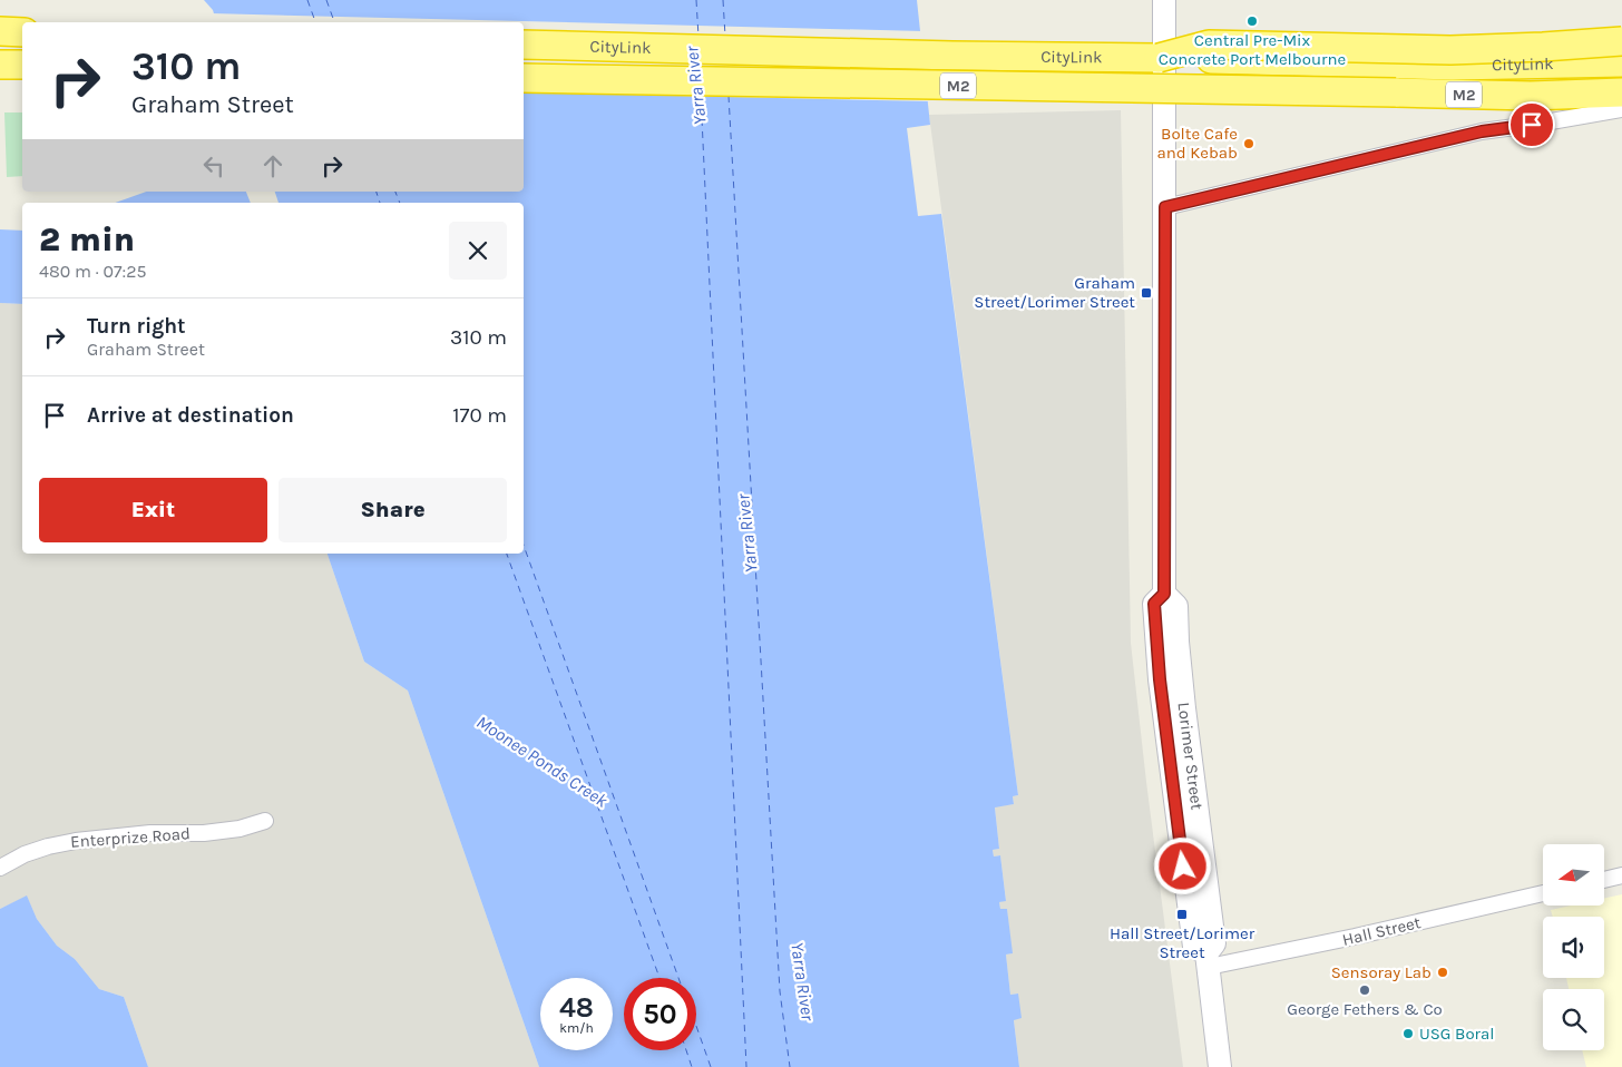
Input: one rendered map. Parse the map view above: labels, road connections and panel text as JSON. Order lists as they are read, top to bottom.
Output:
{
  "streets": {
    "highway": ["CityLink", "M2"],
    "main road": ["Lorimer Street"],
    "street": ["Enterprize Road", "Hall Street"]
  },
  "crossings": [
    ["CityLink", "M2"],
    ["Lorimer Street", "Hall Street"]
  ],
  "water": ["Yarra River", "Moonee Ponds Creek"],
  "places": {
    "other": [
      "Central Pre-Mix Concrete Port Melbourne",
      "Bolte Cafe and Kebab",
      "Sensoray Lab",
      "George Fethers & Co",
      "USG Boral"
    ],
    "transit": ["Graham Street/Lorimer Street", "Hall Street/Lorimer Street"]
  },
  "north": "left",
  "page": {
    "turn": ["310 m", "Graham Street"],
    "heading": ["2 min", "480 m · 07:25"],
    "list": [
      {
        "name": "Turn right",
        "note": "Graham Street",
        "value": "310 m"
      },
      {
        "name": "Arrive at destination",
        "value": "170 m"
      }
    ],
    "buttons": ["Exit", "Share"],
    "speed": "48 km/h",
    "limit": "50"
  }
}
